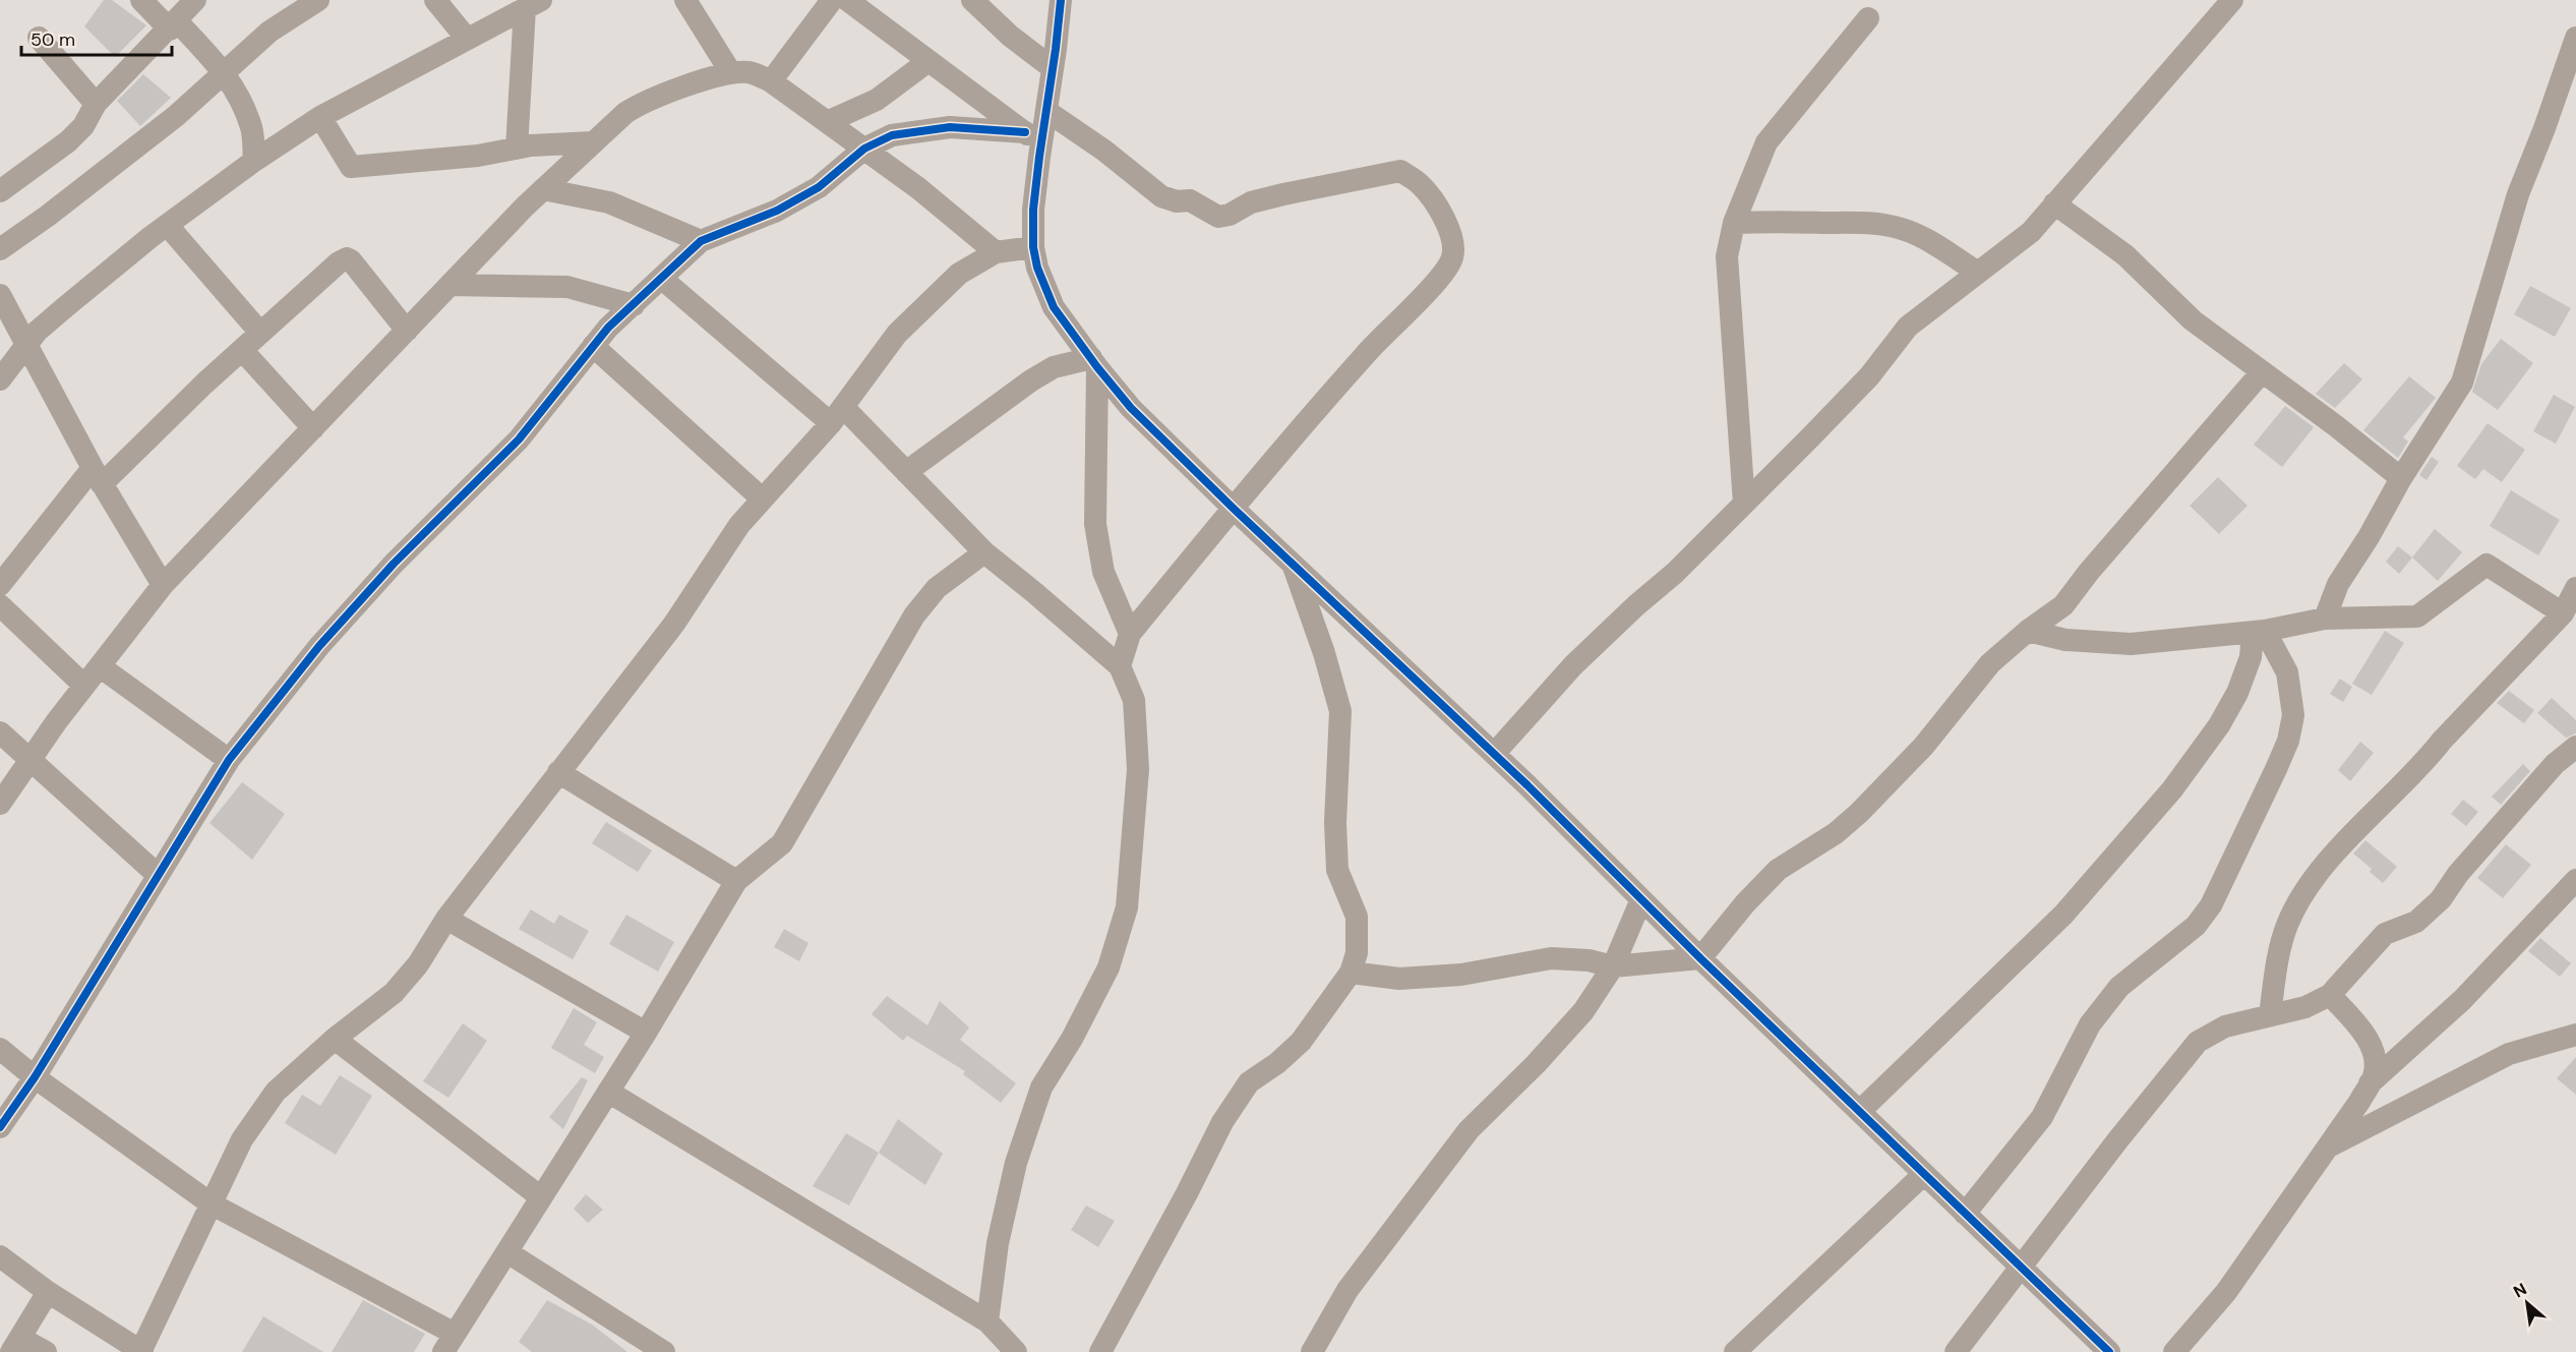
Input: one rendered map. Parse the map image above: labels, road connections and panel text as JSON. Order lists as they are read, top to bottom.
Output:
{
  "scale_bar": "50 m",
  "north": "top left"
}
